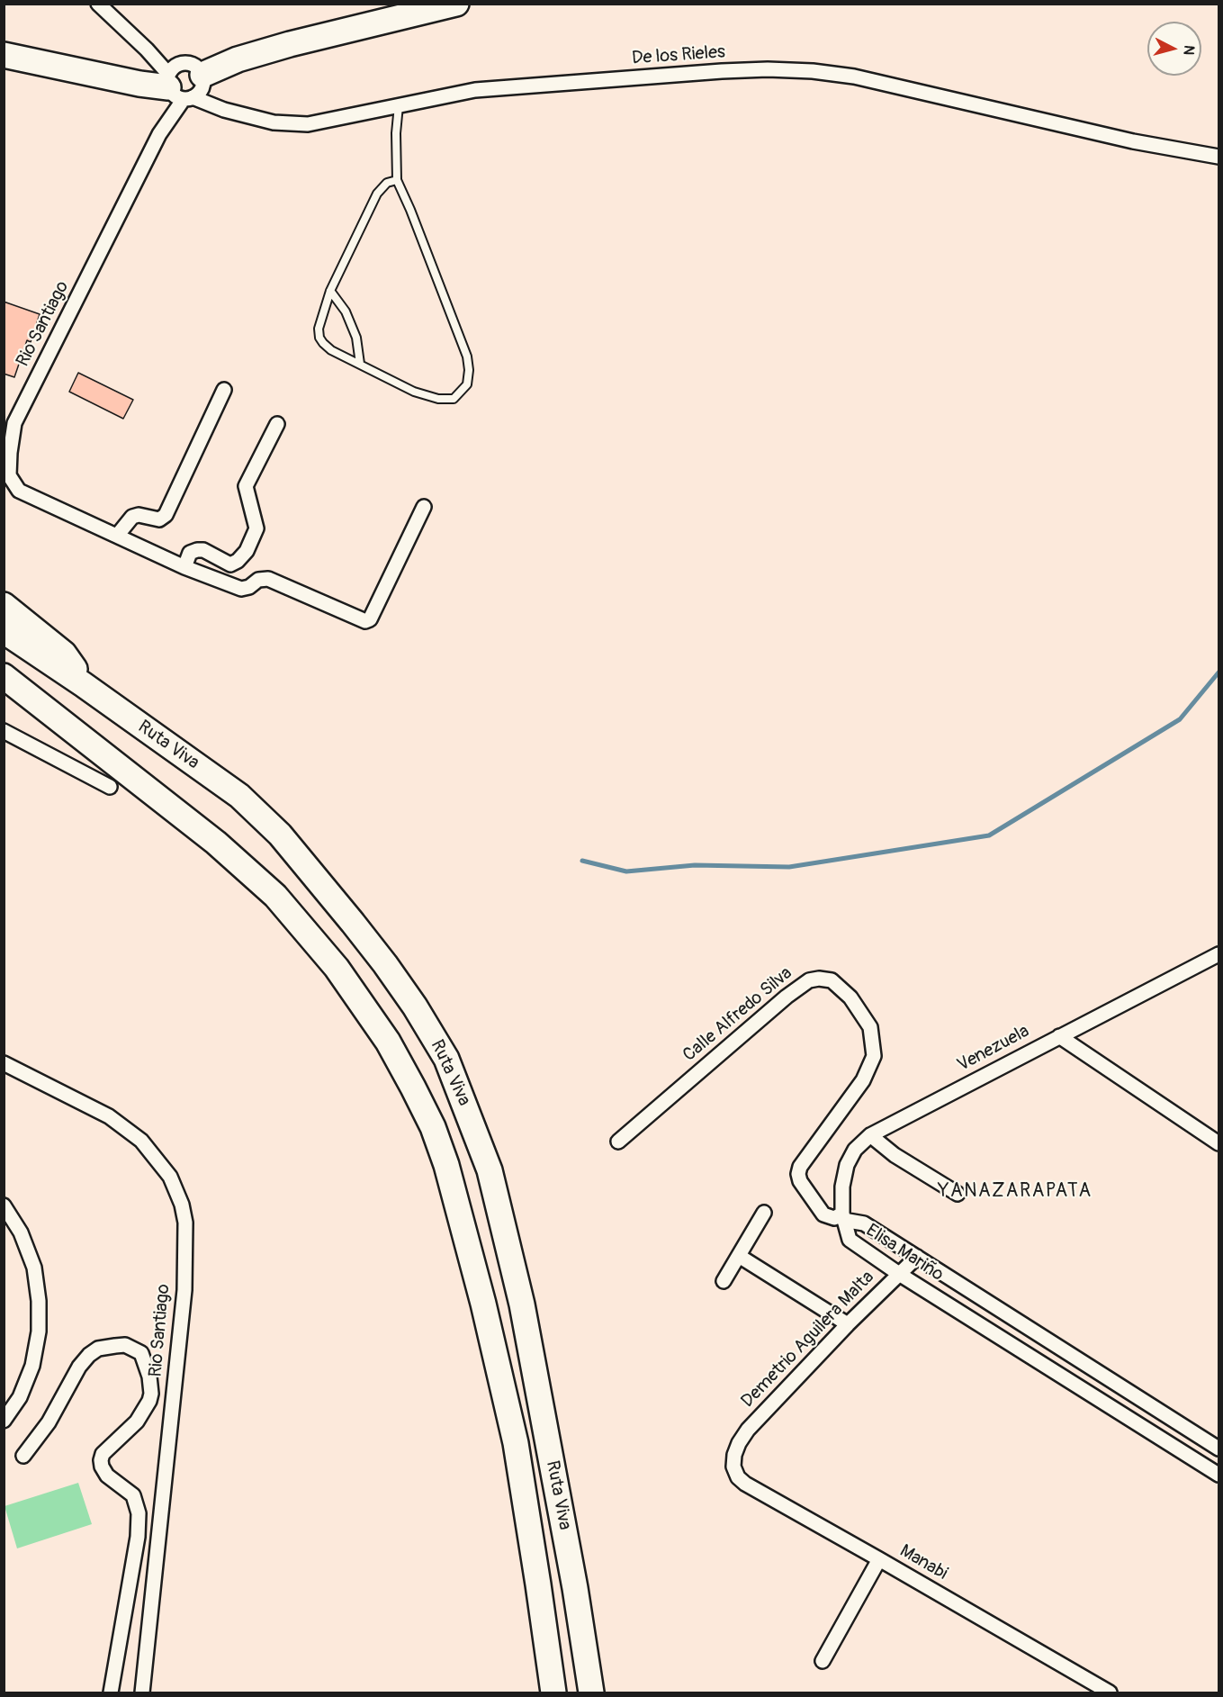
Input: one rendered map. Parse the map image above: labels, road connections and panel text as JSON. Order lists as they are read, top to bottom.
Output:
{
  "streets": {
    "highway": ["Ruta Viva"],
    "street": [
      "De los Rieles",
      "Rio Santiago",
      "Calle Alfredo Silva",
      "Venezuela",
      "Elisa Mariño",
      "Demetrio Aguilera Malta",
      "Manabi"
    ]
  },
  "crossings": [
    ["De los Rieles", "Rio Santiago"],
    ["Calle Alfredo Silva", "Venezuela"],
    ["Calle Alfredo Silva", "Elisa Mariño"],
    ["Venezuela", "Elisa Mariño"],
    ["Elisa Mariño", "Demetrio Aguilera Malta"],
    ["Demetrio Aguilera Malta", "Manabi"]
  ],
  "districts": ["YANAZARAPATA"],
  "north": "right"
}
